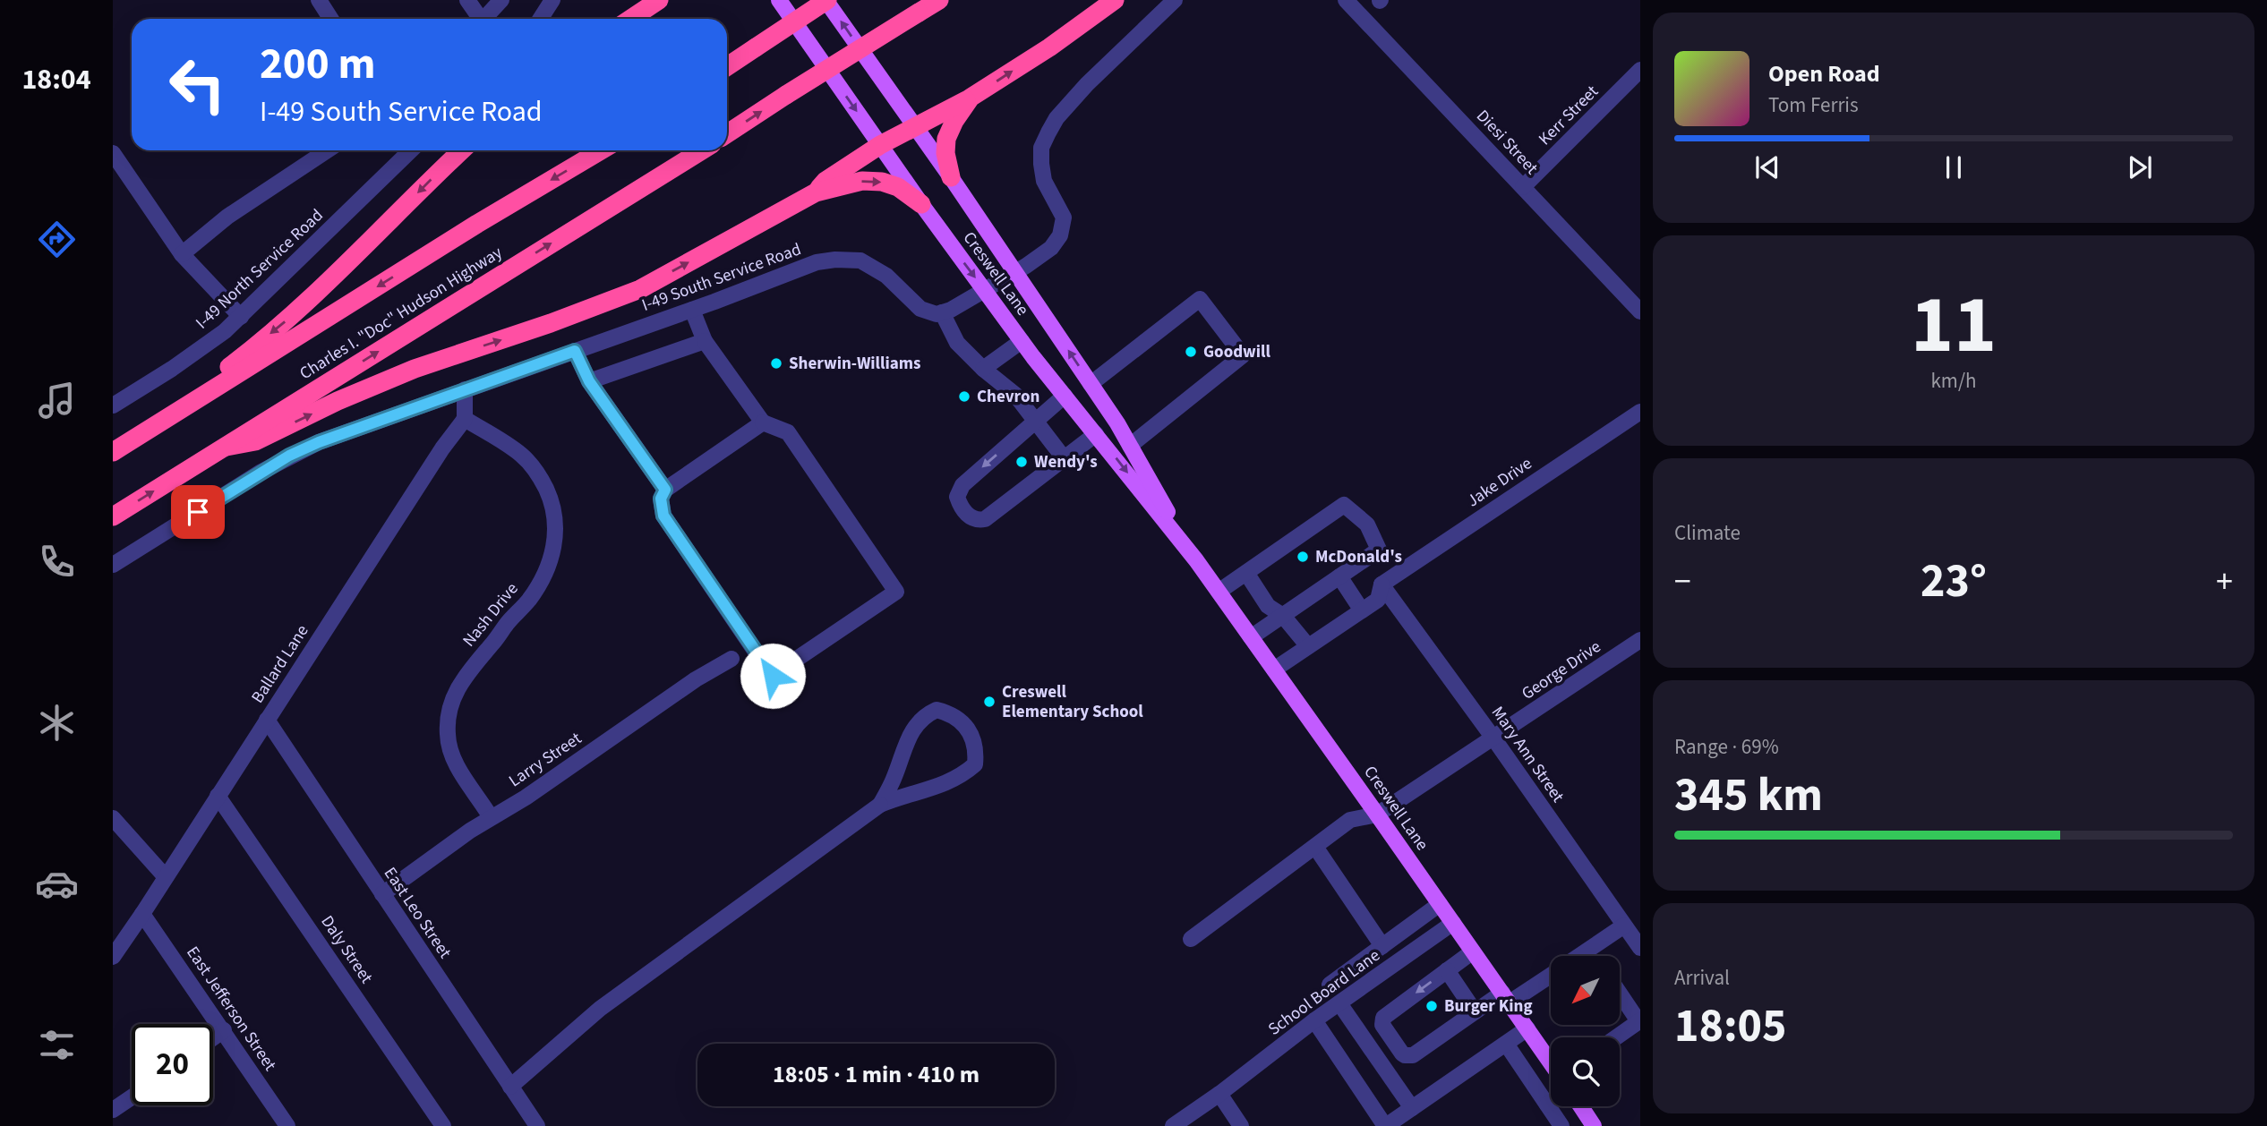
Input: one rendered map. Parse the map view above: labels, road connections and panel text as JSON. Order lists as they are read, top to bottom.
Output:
{
  "streets": {
    "highway": ["Charles I. \"Doc\" Hudson Highway"],
    "main road": ["Creswell Lane"],
    "street": [
      "Kerr Street",
      "Diesi Street",
      "I-49 North Service Road",
      "I-49 South Service Road",
      "Jake Drive",
      "Nash Drive",
      "Ballard Lane",
      "George Drive",
      "Mary Ann Street",
      "Larry Street",
      "East Leo Street",
      "Daly Street",
      "School Board Lane",
      "East Jefferson Street"
    ]
  },
  "crossings": [
    ["Kerr Street", "Diesi Street"],
    ["Creswell Lane", "George Drive"],
    ["Creswell Lane", "School Board Lane"],
    ["Jake Drive", "Mary Ann Street"],
    ["Nash Drive", "Ballard Lane"],
    ["Nash Drive", "Larry Street"],
    ["Ballard Lane", "East Leo Street"],
    ["Ballard Lane", "Daly Street"],
    ["Ballard Lane", "East Jefferson Street"],
    ["George Drive", "Mary Ann Street"],
    ["Larry Street", "East Leo Street"]
  ],
  "places": [
    "Goodwill",
    "Sherwin-Williams",
    "Chevron",
    "Wendy's",
    "McDonald's",
    "Creswell Elementary School",
    "Burger King"
  ],
  "north": "bottom left",
  "page": {
    "tabs": "18:04",
    "turn": ["200 m", "I-49 South Service Road"],
    "song": ["Open Road", "Tom Ferris"],
    "tile": [
      ["11", "km/h"],
      "Climate",
      ["Range · 69%", "345 km"],
      ["Arrival", "18:05"]
    ],
    "heat": ["−", "23°", "+"],
    "limit": "20",
    "trip": "18:05 · 1 min · 410 m"
  }
}
